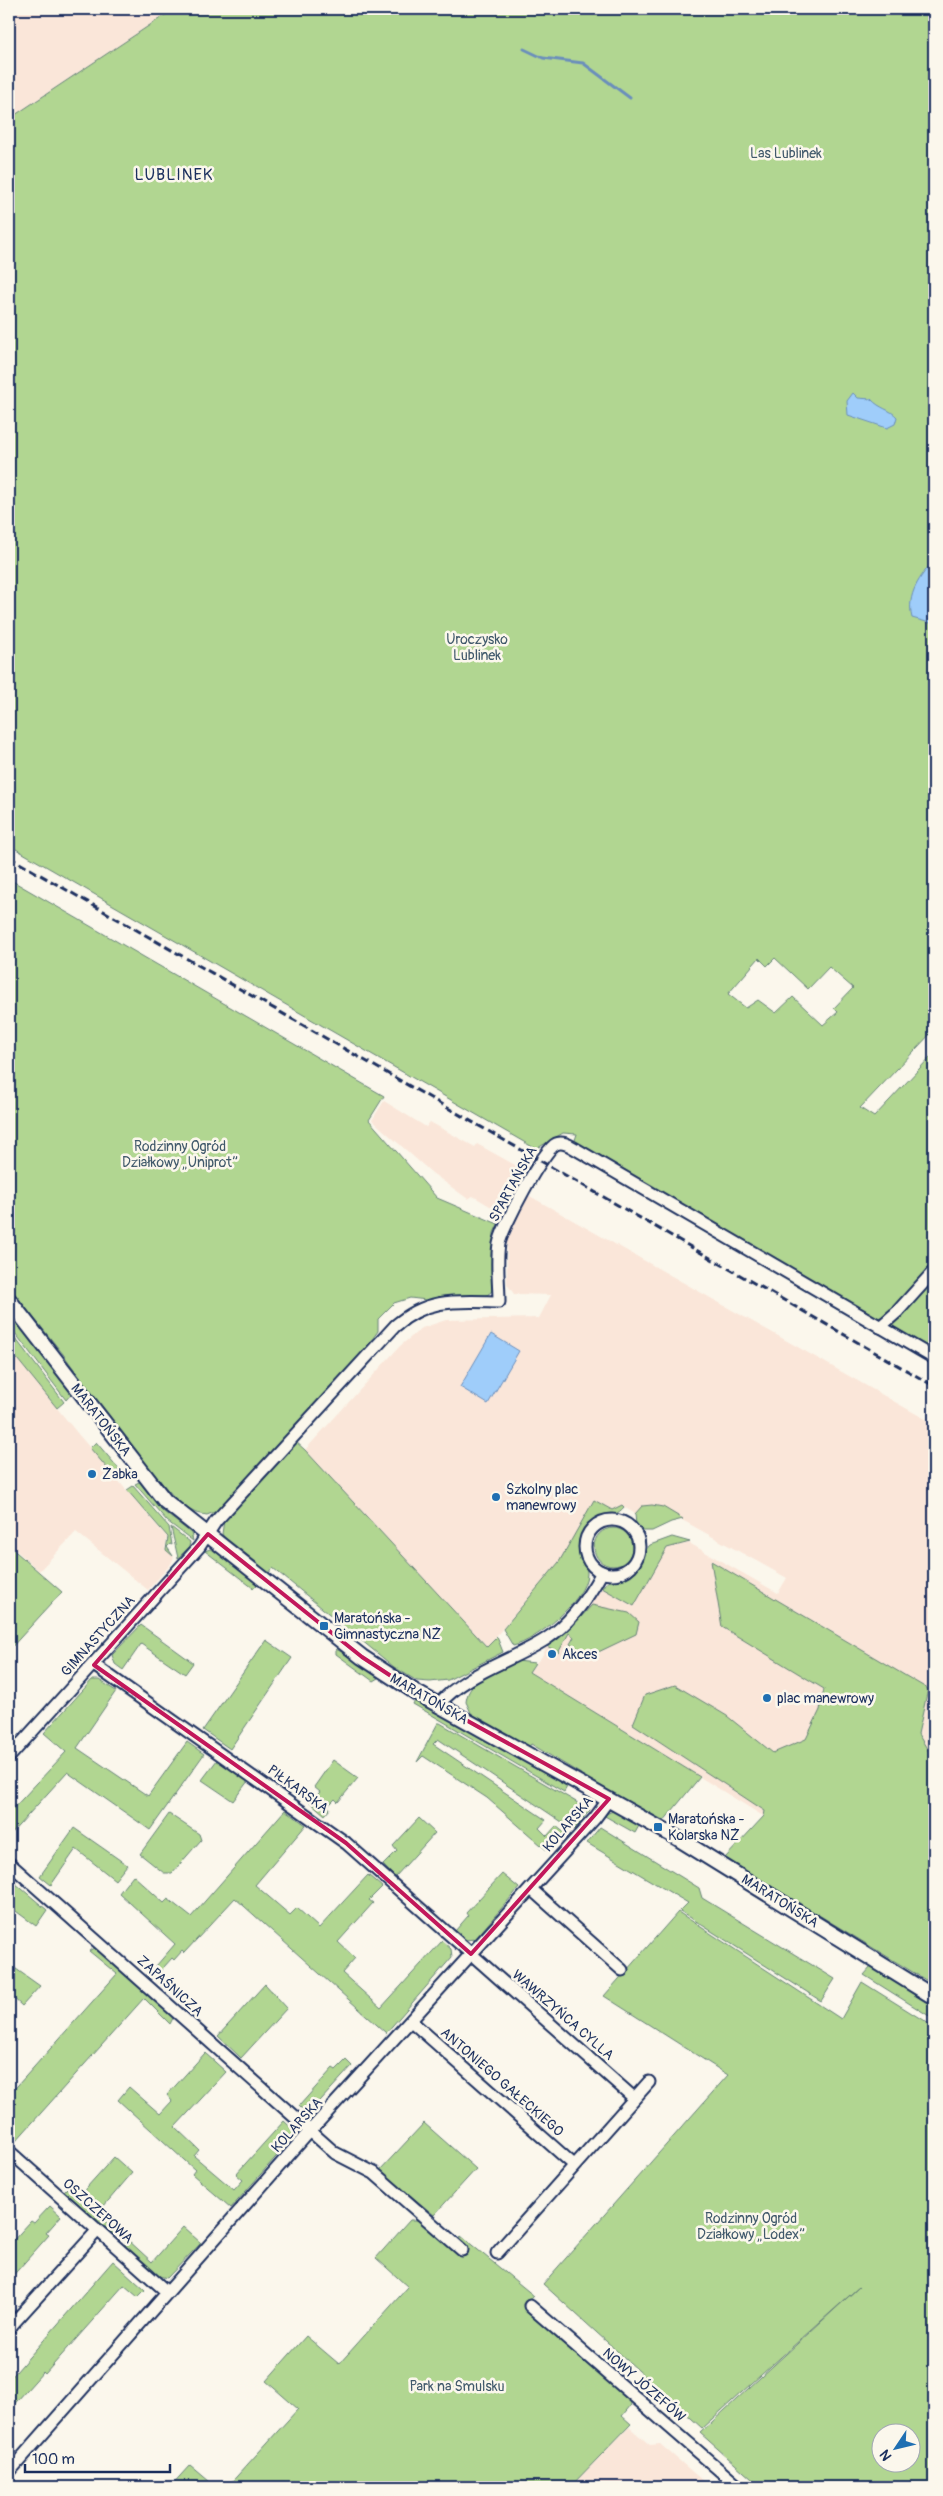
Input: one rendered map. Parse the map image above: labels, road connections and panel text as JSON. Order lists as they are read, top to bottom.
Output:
{
  "streets": {
    "main road": ["MARATOŃSKA"],
    "street": [
      "SPARTAŃSKA",
      "GIMNASTYCZNA",
      "PIŁKARSKA",
      "KOLARSKA",
      "ZAPAŚNICZA",
      "WAWRZYŃCA CYLLA",
      "ANTONIEGO GAŁECKIEGO",
      "OSZCZEPOWA",
      "NOWY JÓZEFÓW"
    ]
  },
  "crossings": [
    ["SPARTAŃSKA", "GIMNASTYCZNA"],
    ["MARATOŃSKA", "GIMNASTYCZNA"],
    ["MARATOŃSKA", "KOLARSKA"],
    ["GIMNASTYCZNA", "PIŁKARSKA"],
    ["PIŁKARSKA", "KOLARSKA"],
    ["PIŁKARSKA", "WAWRZYŃCA CYLLA"],
    ["KOLARSKA", "ZAPAŚNICZA"],
    ["KOLARSKA", "WAWRZYŃCA CYLLA"],
    ["KOLARSKA", "ANTONIEGO GAŁECKIEGO"],
    ["KOLARSKA", "OSZCZEPOWA"]
  ],
  "districts": ["LUBLINEK"],
  "parks": [
    "Las Lublinek",
    "Uroczysko Lublinek",
    "Rodzinny Ogród Działkowy „Uniprot”",
    "Rodzinny Ogród Działkowy „Lodex”",
    "Park na Smulsku"
  ],
  "places": {
    "other": [
      "Żabka",
      "Szkolny plac manewrowy",
      "Akces",
      "plac manewrowy"
    ],
    "transit": ["Maratońska - Gimnastyczna NŻ", "Maratońska - Kolarska NŻ"]
  },
  "scale_bar": "100 m",
  "north": "bottom left"
}
